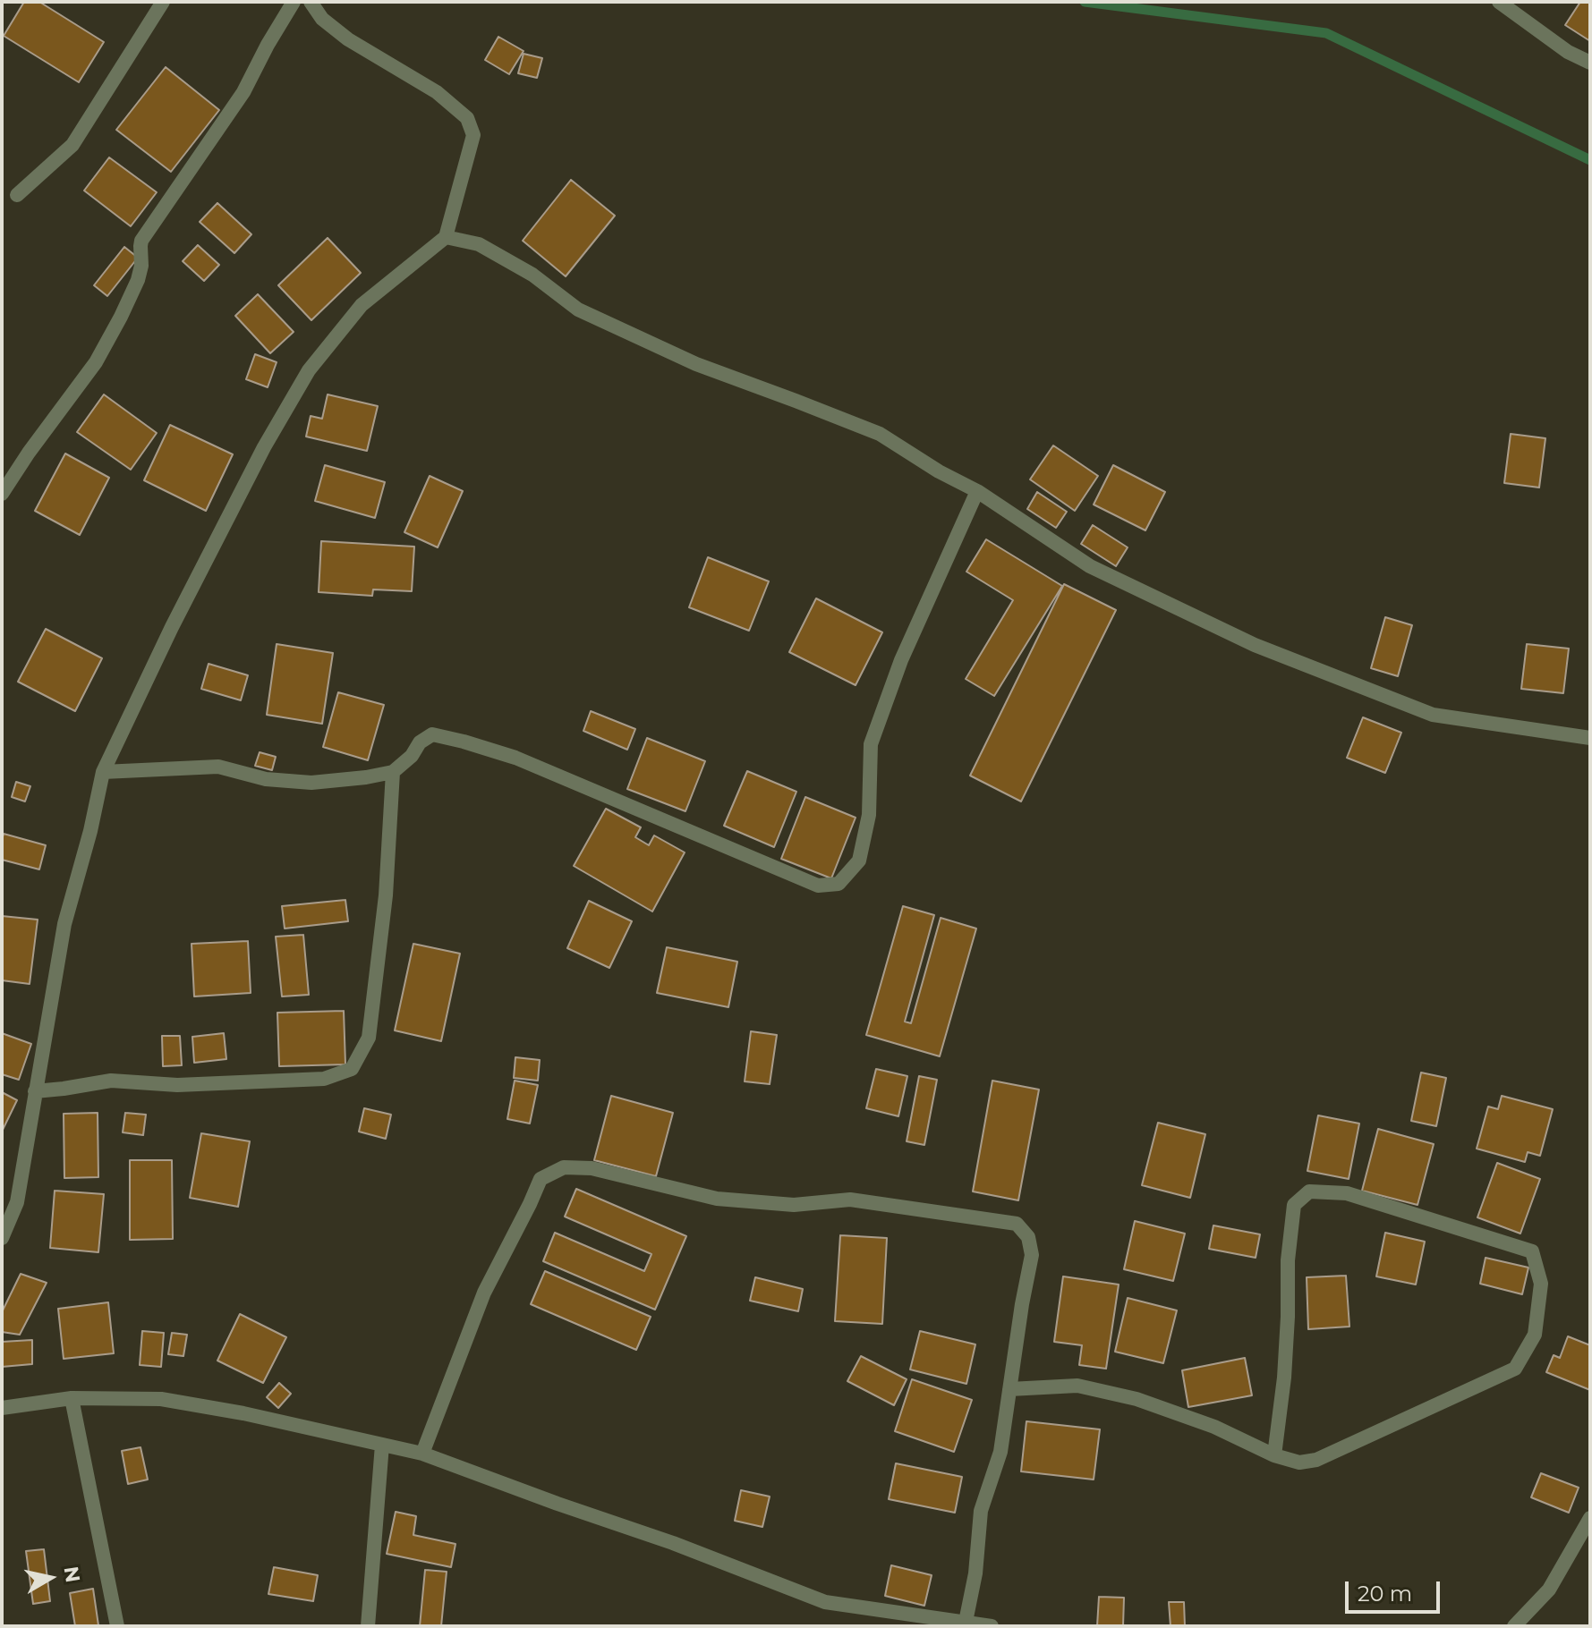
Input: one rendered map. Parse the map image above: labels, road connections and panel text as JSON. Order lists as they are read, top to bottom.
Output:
{
  "scale_bar": "20 m",
  "north": "right"
}
